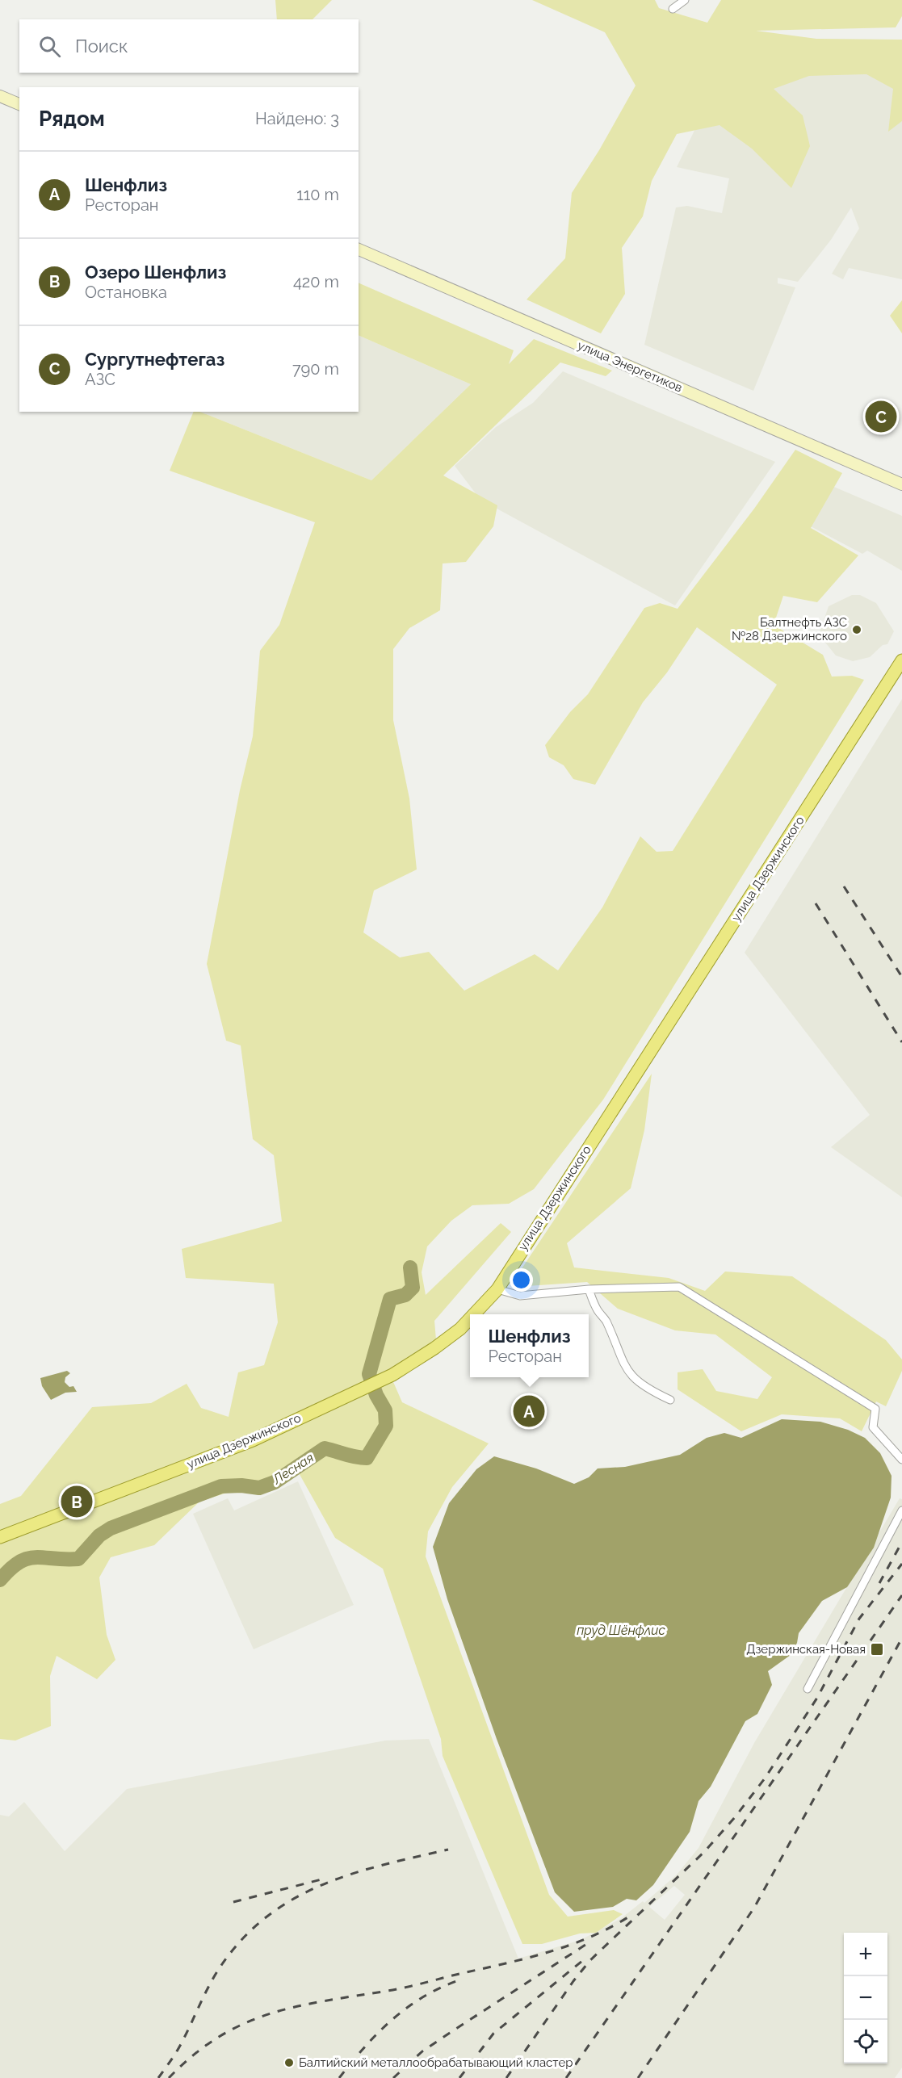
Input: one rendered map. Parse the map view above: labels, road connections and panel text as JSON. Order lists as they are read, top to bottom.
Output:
{
  "streets": {
    "main road": ["улица Энергетиков", "улица Дзержинского"]
  },
  "water": ["Лесная", "пруд Шёнфлис"],
  "places": {
    "other": ["Балтнефть АЗС №28 Дзержинского", "Балтийский металлообрабатывающий кластер"],
    "transit": ["Дзержинская-Новая"]
  },
  "page": {
    "search": "Поиск",
    "heading": ["Рядом", "Найдено: 3"],
    "list": [
      {
        "mark": "A",
        "name": "Шенфлиз",
        "note": "Ресторан",
        "value": "110 m"
      },
      {
        "mark": "B",
        "name": "Озеро Шенфлиз",
        "note": "Остановка",
        "value": "420 m"
      },
      {
        "mark": "C",
        "name": "Сургутнефтегаз",
        "note": "АЗС",
        "value": "790 m"
      }
    ],
    "pins": ["C", "A", "B"],
    "popup": ["Шенфлиз", "Ресторан"],
    "map_buttons": ["+", "−"]
  }
}
